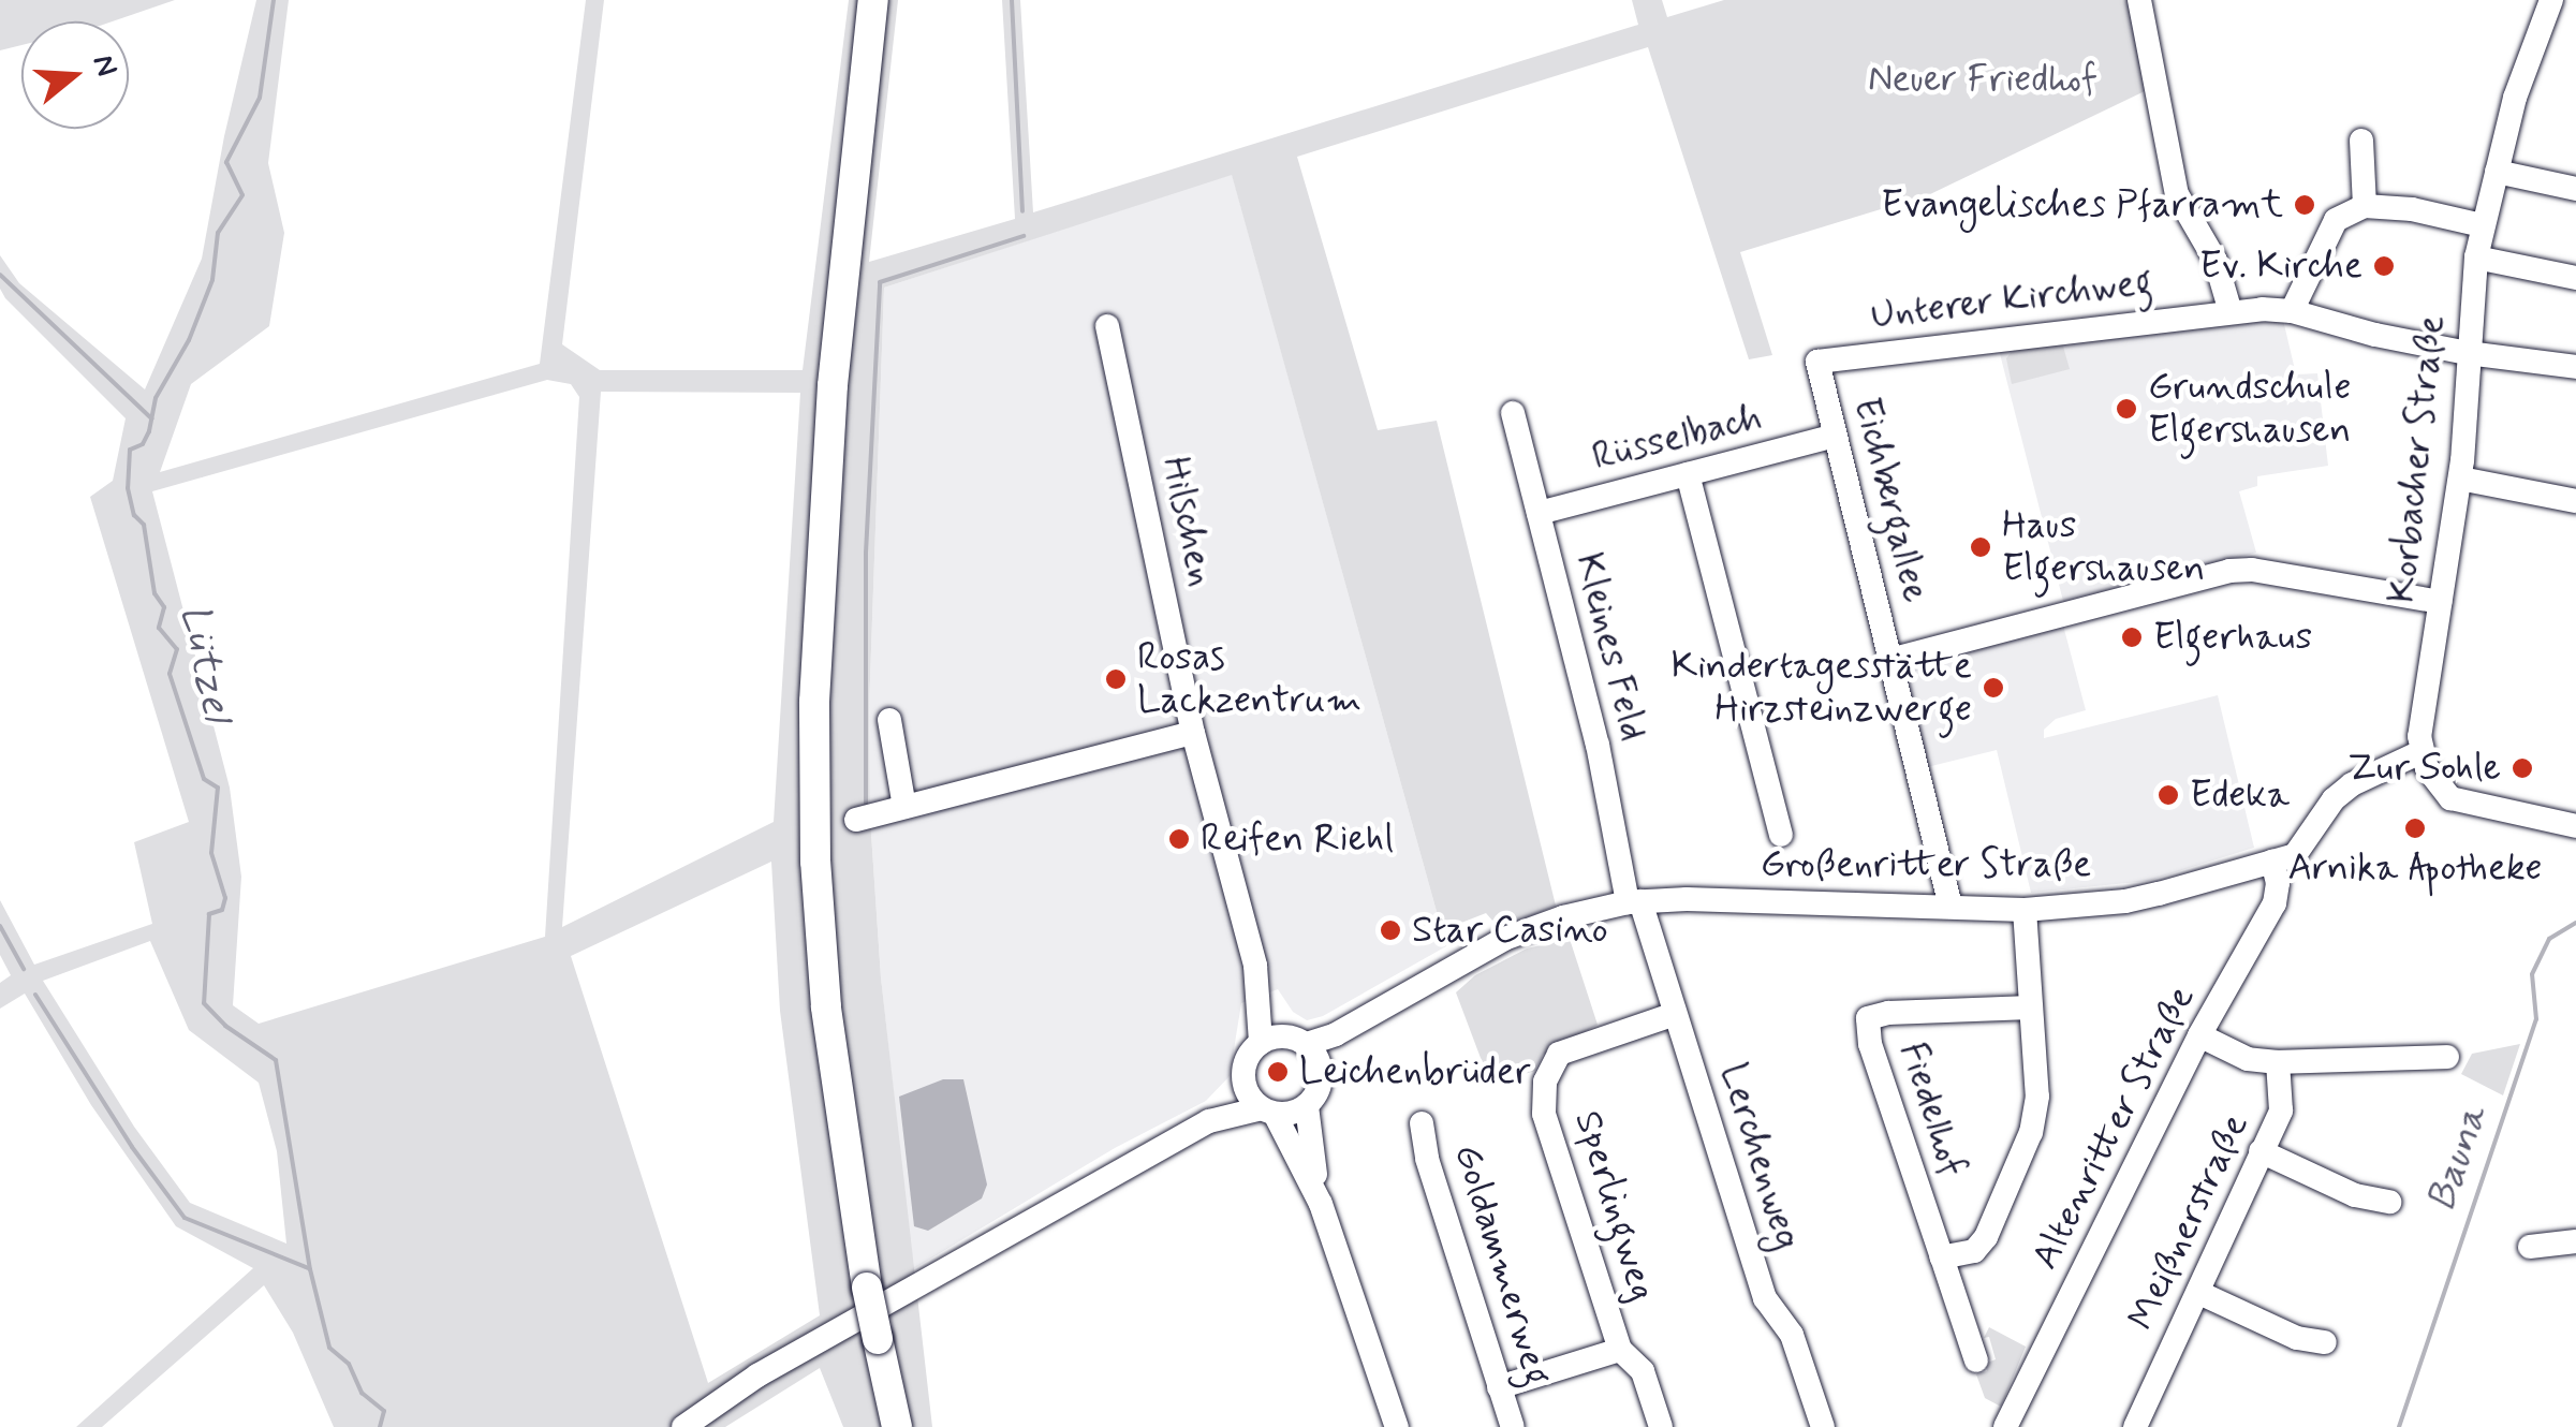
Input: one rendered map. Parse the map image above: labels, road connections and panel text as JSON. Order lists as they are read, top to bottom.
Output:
{
  "streets": {
    "street": [
      "Unterer Kirchweg",
      "Rüsselbach",
      "Korbacher Straße",
      "Eichbergallee",
      "Hilschen",
      "Kleines Feld",
      "Großenritter Straße",
      "Fiedelhof",
      "Altenritter Straße",
      "Lerchenweg",
      "Sperlingweg",
      "Meißnerstraße",
      "Goldammerweg"
    ]
  },
  "crossings": [
    ["Unterer Kirchweg", "Korbacher Straße"],
    ["Unterer Kirchweg", "Eichbergallee"],
    ["Rüsselbach", "Eichbergallee"],
    ["Rüsselbach", "Kleines Feld"],
    ["Eichbergallee", "Großenritter Straße"],
    ["Hilschen", "Großenritter Straße"],
    ["Kleines Feld", "Großenritter Straße"],
    ["Kleines Feld", "Lerchenweg"],
    ["Großenritter Straße", "Fiedelhof"],
    ["Großenritter Straße", "Altenritter Straße"],
    ["Großenritter Straße", "Lerchenweg"],
    ["Altenritter Straße", "Meißnerstraße"],
    ["Lerchenweg", "Sperlingweg"]
  ],
  "water": ["Lützel", "Bauna"],
  "parks": ["Neuer Friedhof"],
  "places": [
    "Evangelisches Pfarramt",
    "Ev. Kirche",
    "Grundschule Elgershausen",
    "Haus Elgershausen",
    "Elgerhaus",
    "Rosas Lackzentrum",
    "Kindertagesstätte Hirzsteinzwerge",
    "Zur Sohle",
    "Edeka",
    "Arnika Apotheke",
    "Reifen Riehl",
    "Star Casino",
    "Leichenbrüder"
  ],
  "north": "right"
}
